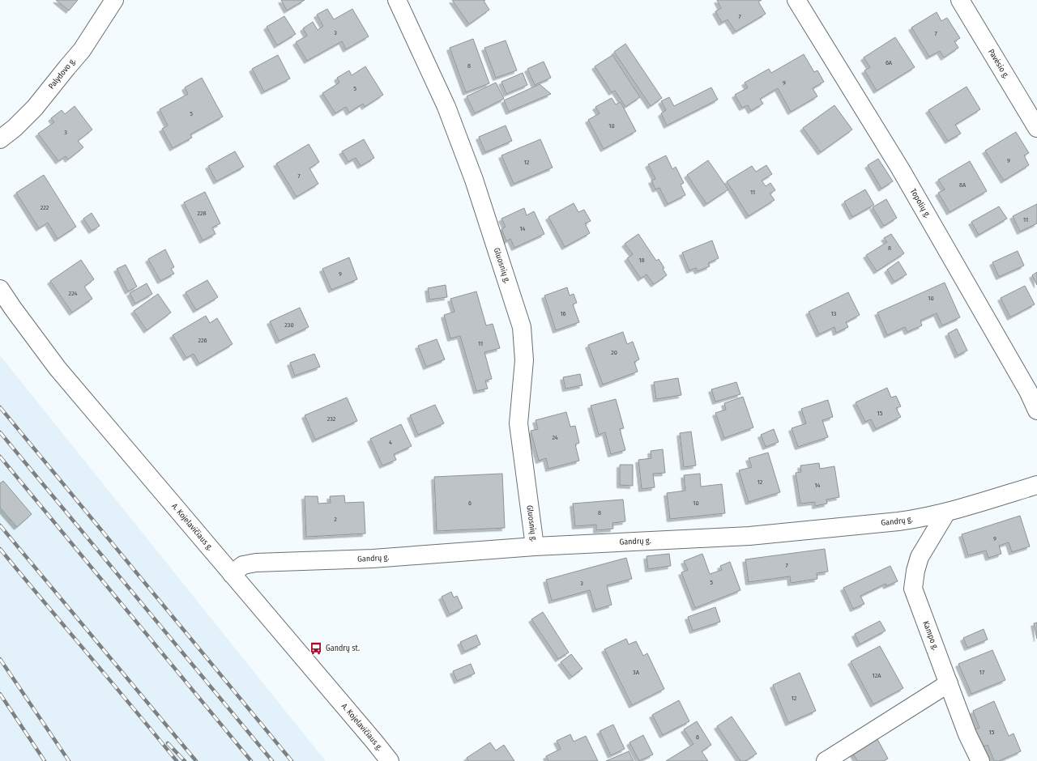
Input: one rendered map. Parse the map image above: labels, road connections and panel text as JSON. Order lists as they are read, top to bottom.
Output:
{
  "streets": {
    "street": [
      "Pavėsio g.",
      "Palydovo g.",
      "Topolių g.",
      "Gluosnių g.",
      "Gandrų g.",
      "A. Kojelavičiaus g.",
      "Kampo g."
    ]
  },
  "crossings": [
    ["Gluosnių g.", "Gandrų g."],
    ["Gandrų g.", "A. Kojelavičiaus g."],
    ["Gandrų g.", "Kampo g."]
  ],
  "places": {
    "bus stop": ["Gandrų st."]
  },
  "house_numbers": [
    "7",
    "3",
    "7",
    "6A",
    "8",
    "9",
    "5",
    "5",
    "10",
    "3",
    "9",
    "12",
    "7",
    "8A",
    "11",
    "222",
    "228",
    "11",
    "14",
    "8",
    "18",
    "9",
    "224",
    "10",
    "16",
    "13",
    "230",
    "226",
    "11",
    "20",
    "15",
    "232",
    "24",
    "4",
    "12",
    "14",
    "6",
    "10",
    "8",
    "2",
    "9",
    "7",
    "5",
    "3",
    "3A",
    "17",
    "12A",
    "12",
    "15",
    "6"
  ]
}
